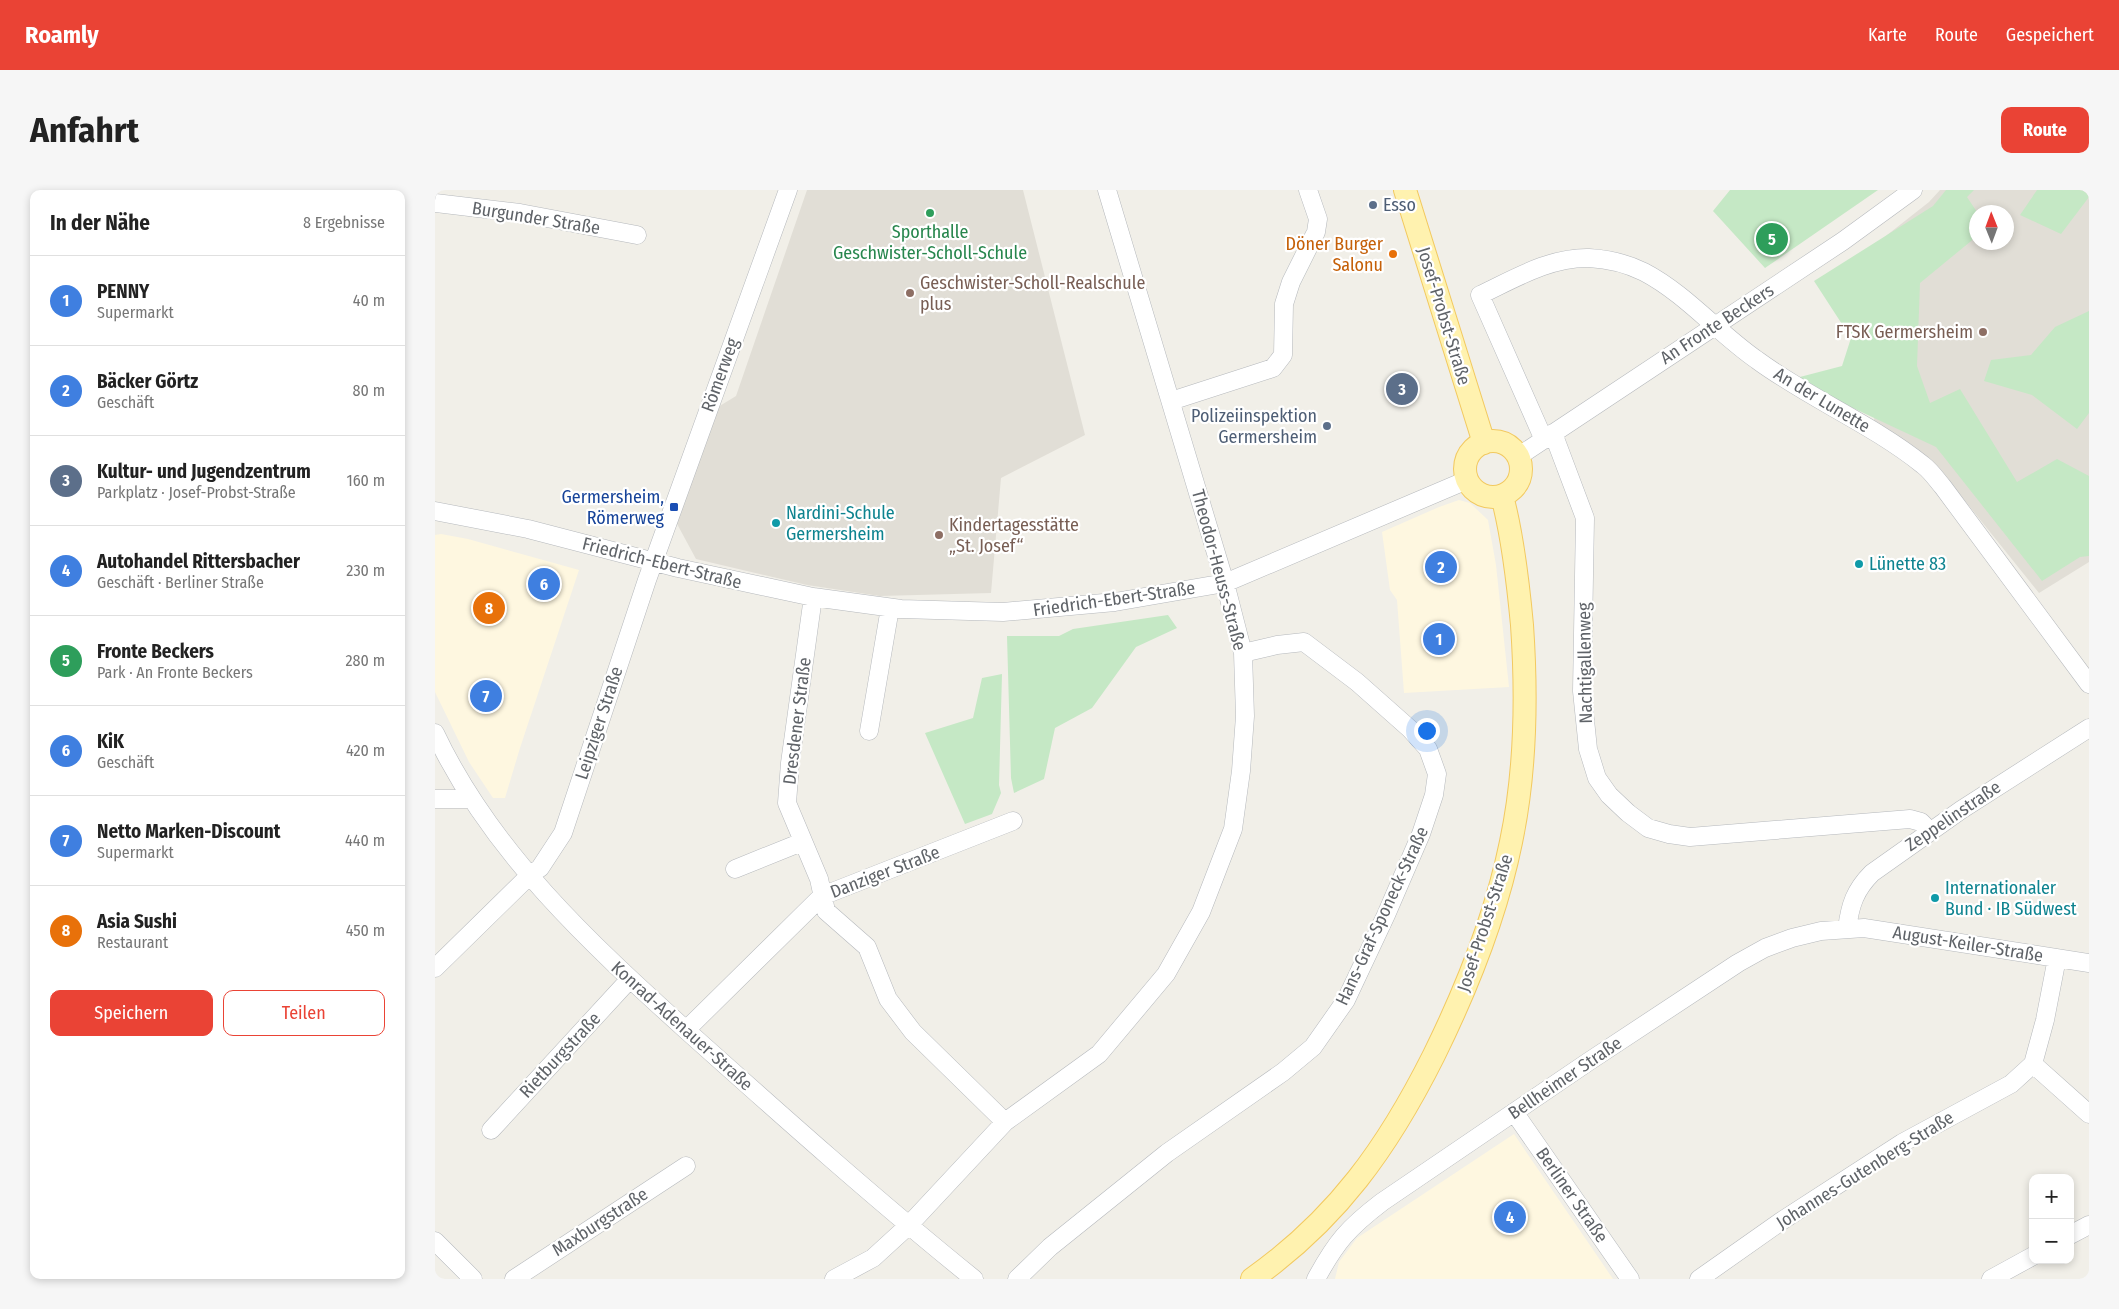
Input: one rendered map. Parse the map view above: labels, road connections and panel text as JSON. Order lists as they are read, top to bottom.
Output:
{
  "streets": {
    "main road": ["Josef-Probst-Straße"],
    "street": [
      "Burgunder Straße",
      "An Fronte Beckers",
      "Römerweg",
      "An der Lunette",
      "Friedrich-Ebert-Straße",
      "Theodor-Heuss-Straße",
      "Nachtigallenweg",
      "Dresdener Straße",
      "Leipziger Straße",
      "Zeppelinstraße",
      "Danziger Straße",
      "Hans-Graf-Sponeck-Straße",
      "August-Keiler-Straße",
      "Konrad-Adenauer-Straße",
      "Rietburgstraße",
      "Bellheimer Straße",
      "Johannes-Gutenberg-Straße",
      "Berliner Straße",
      "Maxburgstraße"
    ]
  },
  "crossings": [
    ["Josef-Probst-Straße", "An Fronte Beckers"],
    ["Josef-Probst-Straße", "Friedrich-Ebert-Straße"],
    ["An Fronte Beckers", "An der Lunette"],
    ["An Fronte Beckers", "Friedrich-Ebert-Straße"],
    ["An Fronte Beckers", "Nachtigallenweg"],
    ["Römerweg", "Friedrich-Ebert-Straße"],
    ["Römerweg", "Leipziger Straße"],
    ["An der Lunette", "Nachtigallenweg"],
    ["Friedrich-Ebert-Straße", "Theodor-Heuss-Straße"],
    ["Friedrich-Ebert-Straße", "Dresdener Straße"],
    ["Friedrich-Ebert-Straße", "Leipziger Straße"],
    ["Theodor-Heuss-Straße", "Dresdener Straße"],
    ["Theodor-Heuss-Straße", "Hans-Graf-Sponeck-Straße"],
    ["Theodor-Heuss-Straße", "Konrad-Adenauer-Straße"],
    ["Nachtigallenweg", "Zeppelinstraße"],
    ["Dresdener Straße", "Danziger Straße"],
    ["Leipziger Straße", "Konrad-Adenauer-Straße"],
    ["Zeppelinstraße", "August-Keiler-Straße"],
    ["Zeppelinstraße", "Bellheimer Straße"],
    ["Danziger Straße", "Konrad-Adenauer-Straße"],
    ["August-Keiler-Straße", "Bellheimer Straße"],
    ["Konrad-Adenauer-Straße", "Rietburgstraße"],
    ["Bellheimer Straße", "Berliner Straße"]
  ],
  "places": {
    "other": [
      "Esso",
      "Sporthalle Geschwister-Scholl-Schule",
      "Döner Burger Salonu",
      "Geschwister-Scholl-Realschule plus",
      "FTSK Germersheim",
      "Polizeiinspektion Germersheim",
      "Nardini-Schule Germersheim",
      "Kindertagesstätte „St. Josef“",
      "Lünette 83",
      "Internationaler Bund · IB Südwest"
    ],
    "transit": ["Germersheim, Römerweg"]
  },
  "north": "top",
  "page": {
    "header": "Roamly",
    "nav": ["Karte", "Route", "Gespeichert"],
    "buttons": [
      "Route",
      ["Speichern", "Teilen"]
    ],
    "title": "Anfahrt",
    "heading": ["In der Nähe", "8 Ergebnisse"],
    "pins": [
      "5",
      "3",
      "2",
      "6",
      "8",
      "1",
      "7",
      "4"
    ],
    "list": [
      {
        "mark": "1",
        "name": "PENNY",
        "note": "Supermarkt",
        "value": "40 m"
      },
      {
        "mark": "2",
        "name": "Bäcker Görtz",
        "note": "Geschäft",
        "value": "80 m"
      },
      {
        "mark": "3",
        "name": "Kultur- und Jugendzentrum",
        "note": "Parkplatz · Josef-Probst-Straße",
        "value": "160 m"
      },
      {
        "mark": "4",
        "name": "Autohandel Rittersbacher",
        "note": "Geschäft · Berliner Straße",
        "value": "230 m"
      },
      {
        "mark": "5",
        "name": "Fronte Beckers",
        "note": "Park · An Fronte Beckers",
        "value": "280 m"
      },
      {
        "mark": "6",
        "name": "KiK",
        "note": "Geschäft",
        "value": "420 m"
      },
      {
        "mark": "7",
        "name": "Netto Marken-Discount",
        "note": "Supermarkt",
        "value": "440 m"
      },
      {
        "mark": "8",
        "name": "Asia Sushi",
        "note": "Restaurant",
        "value": "450 m"
      }
    ],
    "map_buttons": ["+", "−"]
  }
}
